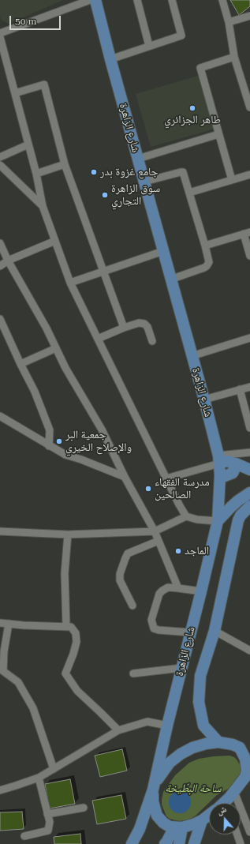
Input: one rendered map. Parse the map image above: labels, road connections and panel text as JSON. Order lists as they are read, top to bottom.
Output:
{
  "streets": {
    "main road": ["شارع الزاهرة"]
  },
  "parks": ["ساحة البطّيخة"],
  "places": [
    "طاهر الجزائري",
    "جامع غزوة بدر",
    "سوق الزاهرة التجاري",
    "جمعية البر والإصلاح الخيري",
    "مدرسة الفقهاء الصالحين",
    "الماجد"
  ],
  "scale_bar": "50 m",
  "north": "top"
}
